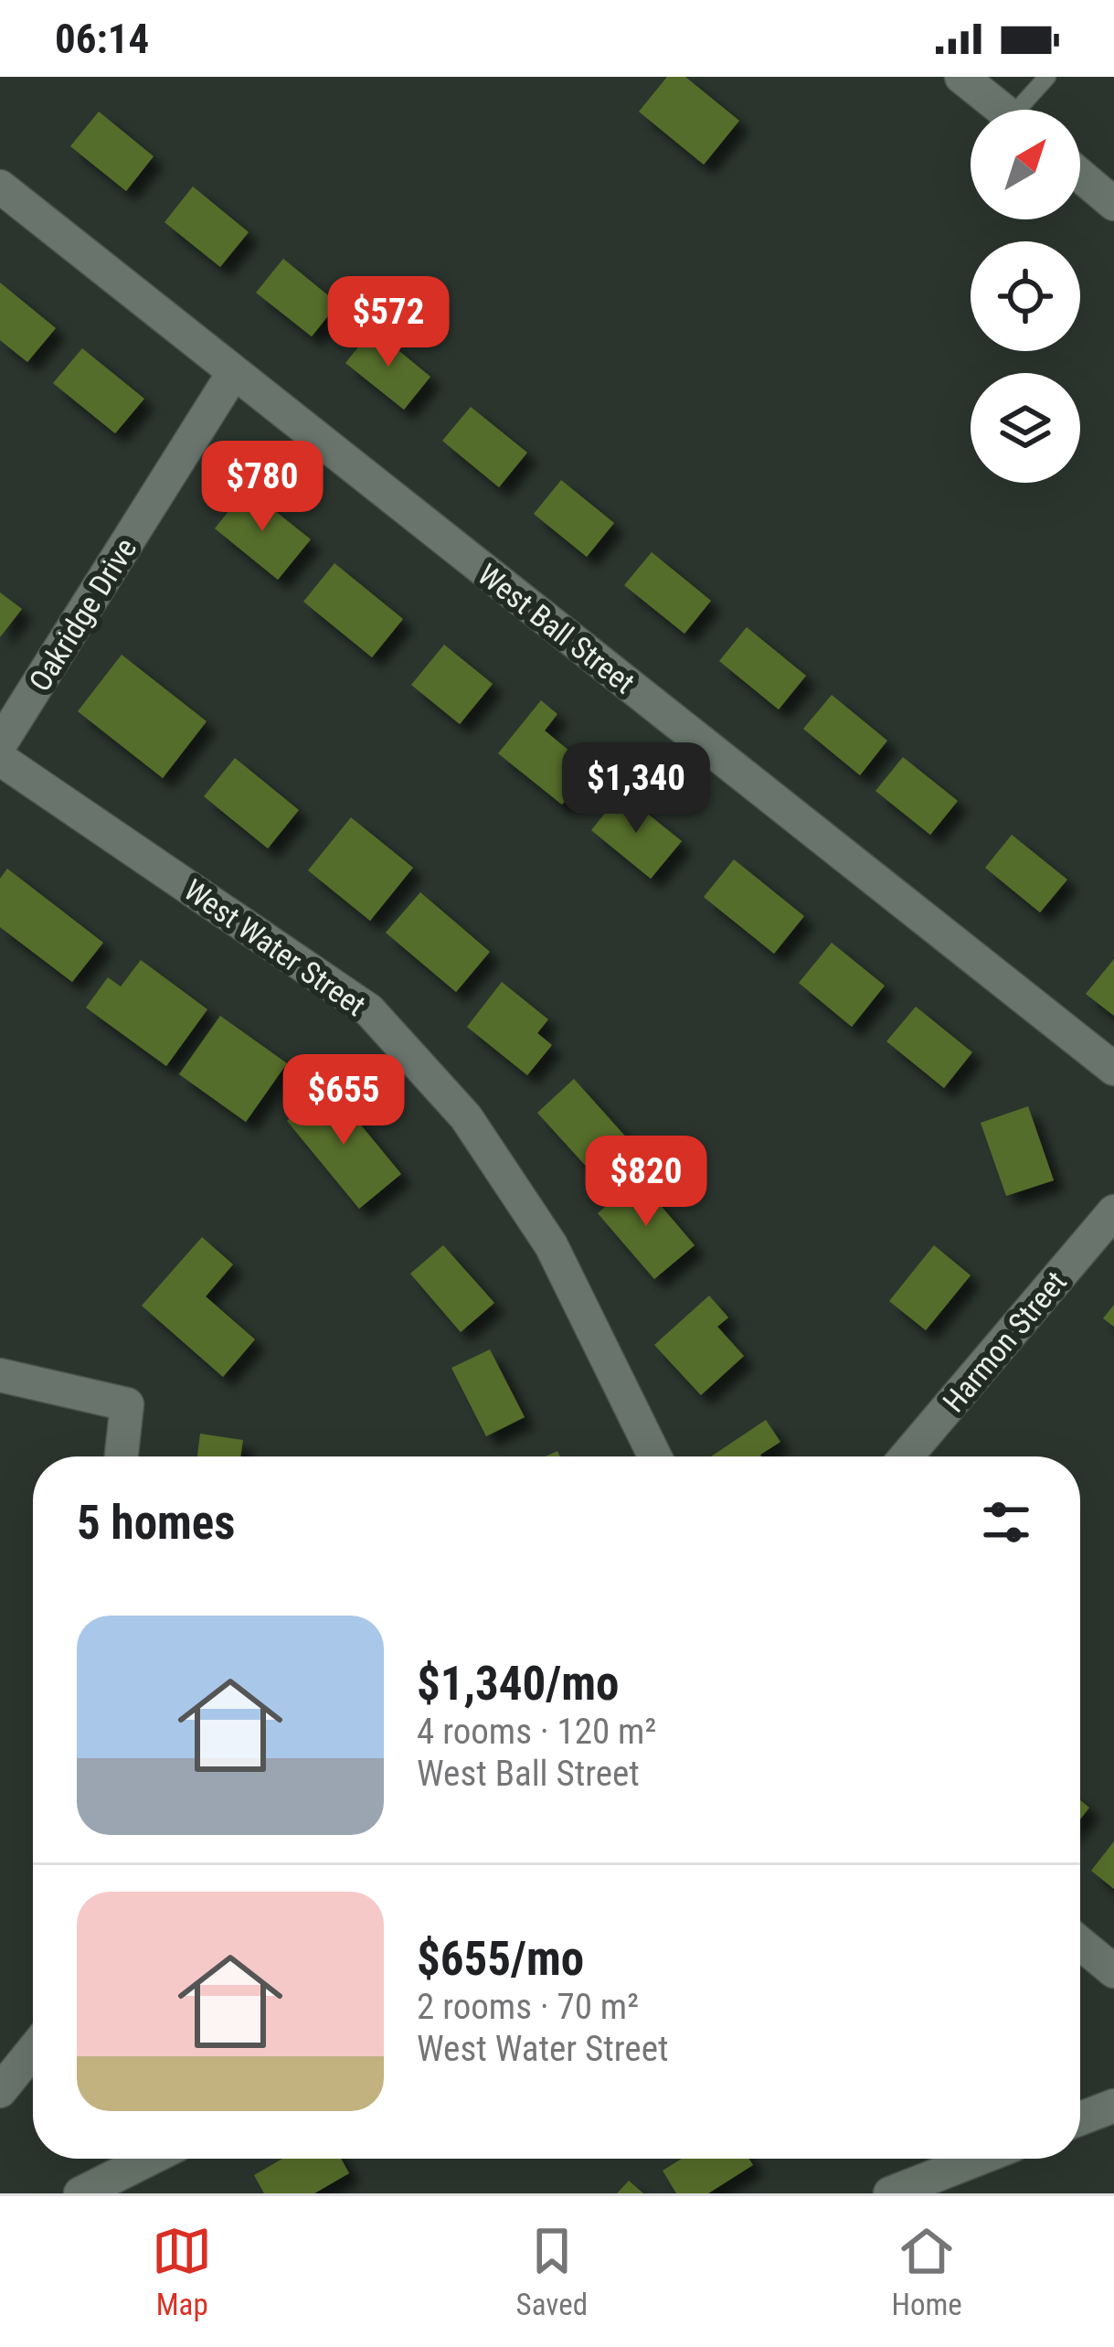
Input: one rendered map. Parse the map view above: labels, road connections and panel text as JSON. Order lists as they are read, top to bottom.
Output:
{
  "streets": {
    "street": [
      "Oakridge Drive",
      "West Ball Street",
      "West Water Street",
      "Harmon Street"
    ]
  },
  "crossings": [
    ["Oakridge Drive", "West Ball Street"]
  ],
  "north": "top right",
  "page": {
    "status": "06:14",
    "price": [
      "$572",
      "$780",
      "$1,340",
      "$655",
      "$820"
    ],
    "heading": "5 homes",
    "list": [
      {
        "name": "$1,340/mo",
        "note": "4 rooms · 120 m² · West Ball Street"
      },
      {
        "name": "$655/mo",
        "note": "2 rooms · 70 m² · West Water Street"
      }
    ],
    "tabs": ["Map", "Saved", "Home"]
  }
}
